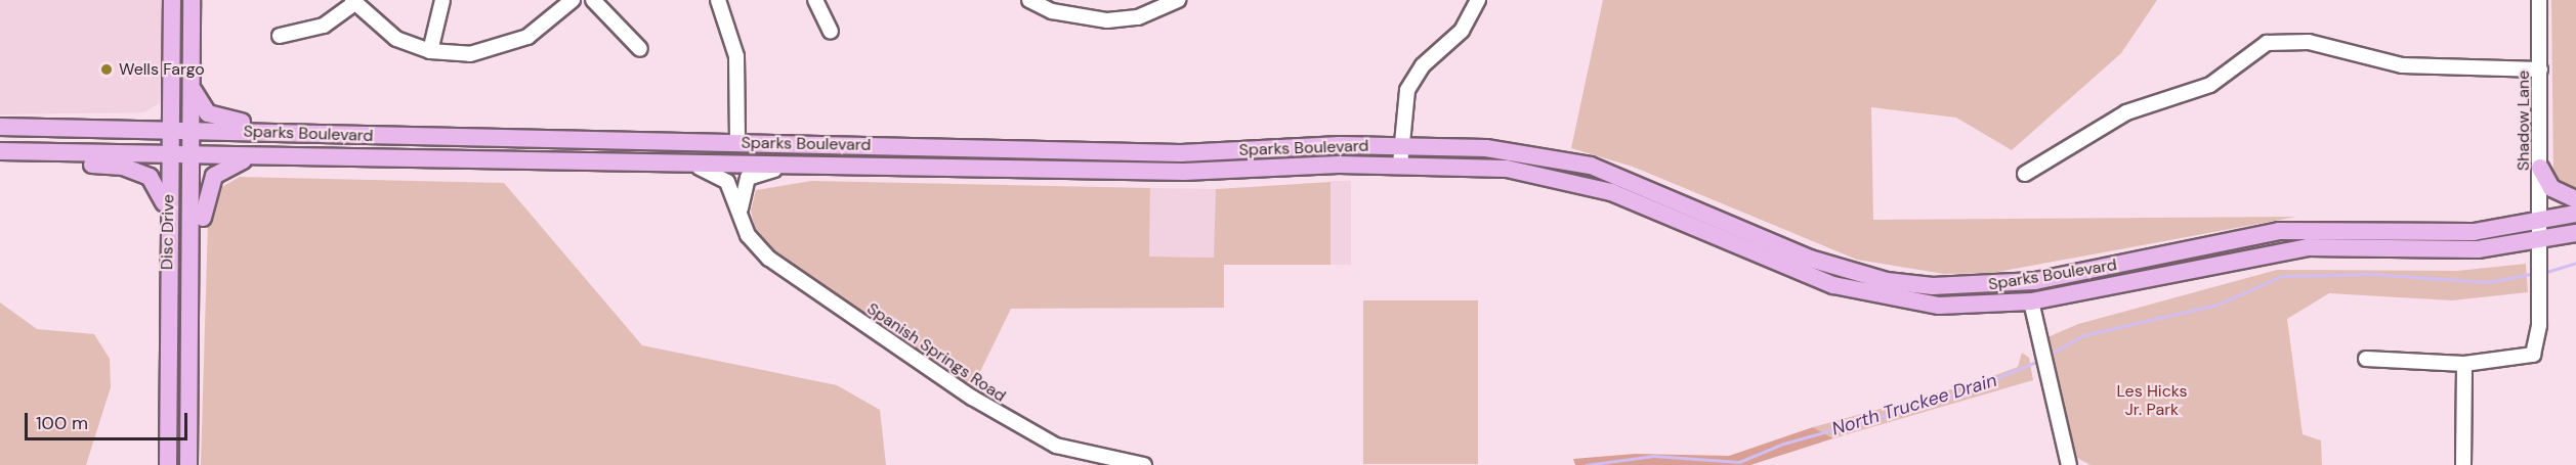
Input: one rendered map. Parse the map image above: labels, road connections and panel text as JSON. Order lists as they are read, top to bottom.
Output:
{
  "streets": {
    "main road": ["Sparks Boulevard", "Disc Drive"],
    "street": ["Shadow Lane", "Spanish Springs Road"]
  },
  "crossings": [
    ["Shadow Lane", "Sparks Boulevard"],
    ["Sparks Boulevard", "Disc Drive"],
    ["Sparks Boulevard", "Spanish Springs Road"]
  ],
  "water": ["North Truckee Drain"],
  "parks": ["Les Hicks Jr. Park"],
  "places": ["Wells Fargo"],
  "scale_bar": "100 m"
}
